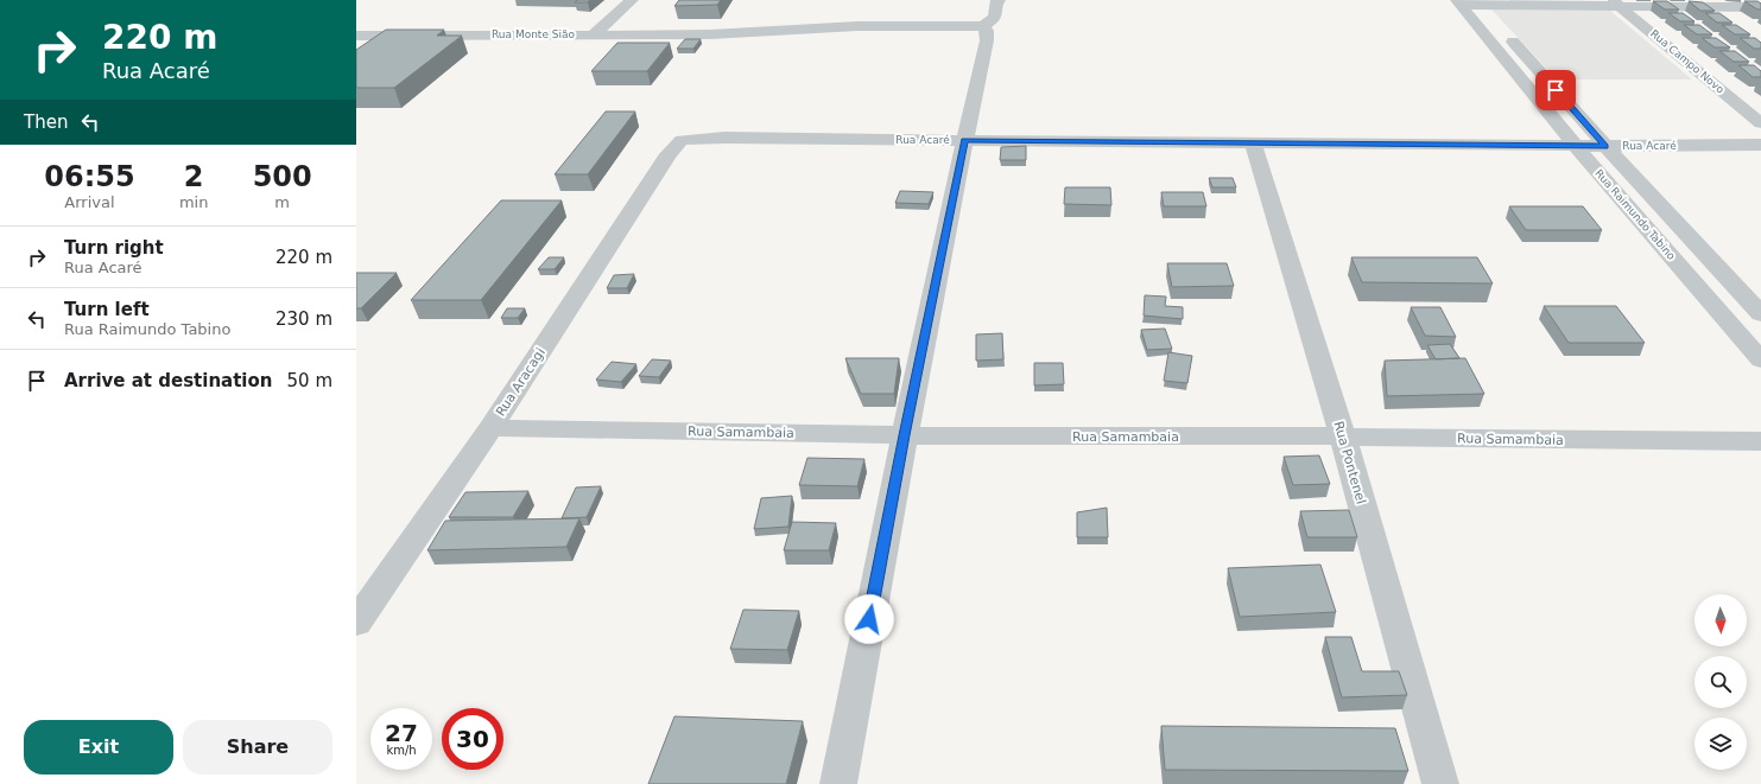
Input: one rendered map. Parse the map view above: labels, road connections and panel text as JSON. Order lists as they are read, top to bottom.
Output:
{
  "streets": {
    "street": [
      "Rua Monte Sião",
      "Rua Campo Novo",
      "Rua Acaré",
      "Rua Raimundo Tabino",
      "Rua Aracagi",
      "Rua Samambaia",
      "Rua Pontenel"
    ]
  },
  "crossings": [
    ["Rua Acaré", "Rua Raimundo Tabino"],
    ["Rua Acaré", "Rua Aracagi"],
    ["Rua Acaré", "Rua Pontenel"],
    ["Rua Aracagi", "Rua Samambaia"],
    ["Rua Samambaia", "Rua Pontenel"]
  ],
  "north": "bottom",
  "page": {
    "turn": ["220 m", "Rua Acaré"],
    "then": "Then",
    "eta": [
      "06:55",
      "Arrival",
      "2",
      "min",
      "500",
      "m"
    ],
    "list": [
      {
        "name": "Turn right",
        "note": "Rua Acaré",
        "value": "220 m"
      },
      {
        "name": "Turn left",
        "note": "Rua Raimundo Tabino",
        "value": "230 m"
      },
      {
        "name": "Arrive at destination",
        "value": "50 m"
      }
    ],
    "speed": "27 km/h",
    "limit": "30",
    "buttons": ["Exit", "Share"]
  }
}
